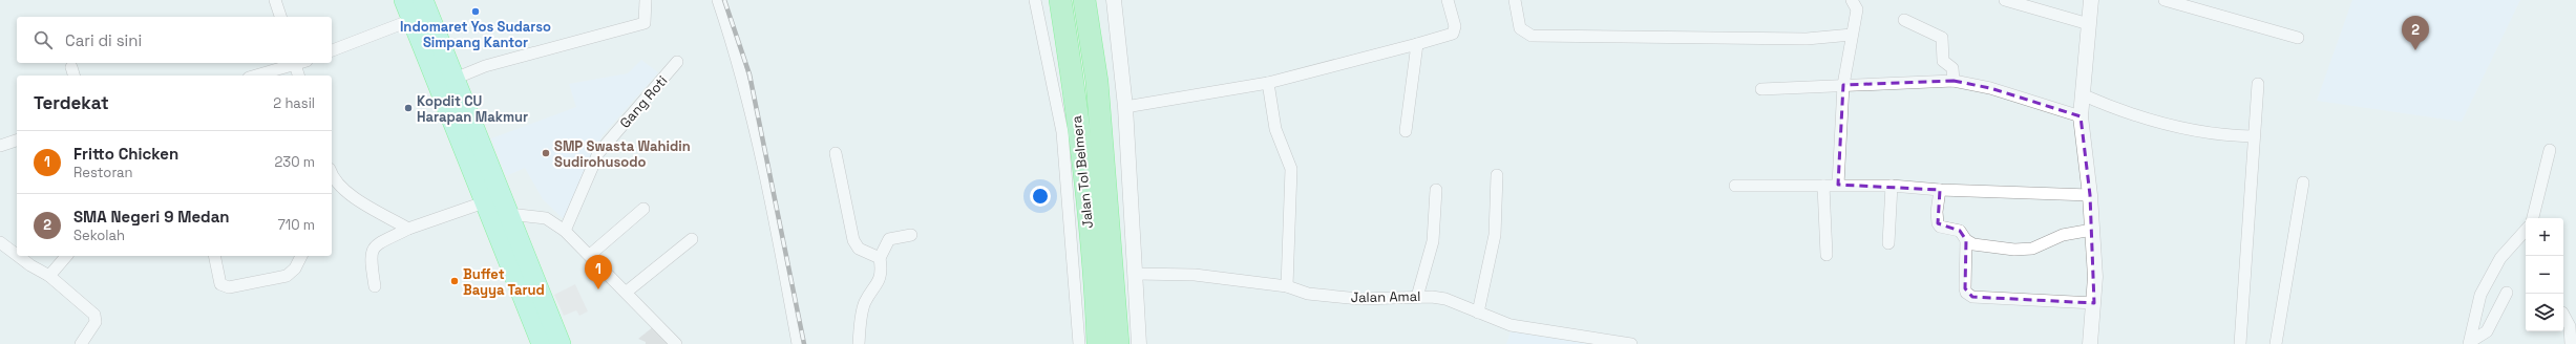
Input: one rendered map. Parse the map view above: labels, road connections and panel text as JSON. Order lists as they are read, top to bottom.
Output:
{
  "streets": {
    "highway": ["Jalan Tol Belmera"],
    "street": ["Gang Roti", "Jalan Amal"]
  },
  "places": [
    "Indomaret Yos Sudarso Simpang Kantor",
    "Kopdit CU Harapan Makmur",
    "SMP Swasta Wahidin Sudirohusodo",
    "Buffet Bayya Tarud"
  ],
  "page": {
    "pins": ["2", "1"],
    "search": "Cari di sini",
    "heading": ["Terdekat", "2 hasil"],
    "list": [
      {
        "mark": "1",
        "name": "Fritto Chicken",
        "note": "Restoran",
        "value": "230 m"
      },
      {
        "mark": "2",
        "name": "SMA Negeri 9 Medan",
        "note": "Sekolah",
        "value": "710 m"
      }
    ],
    "map_buttons": ["+", "−"]
  }
}
